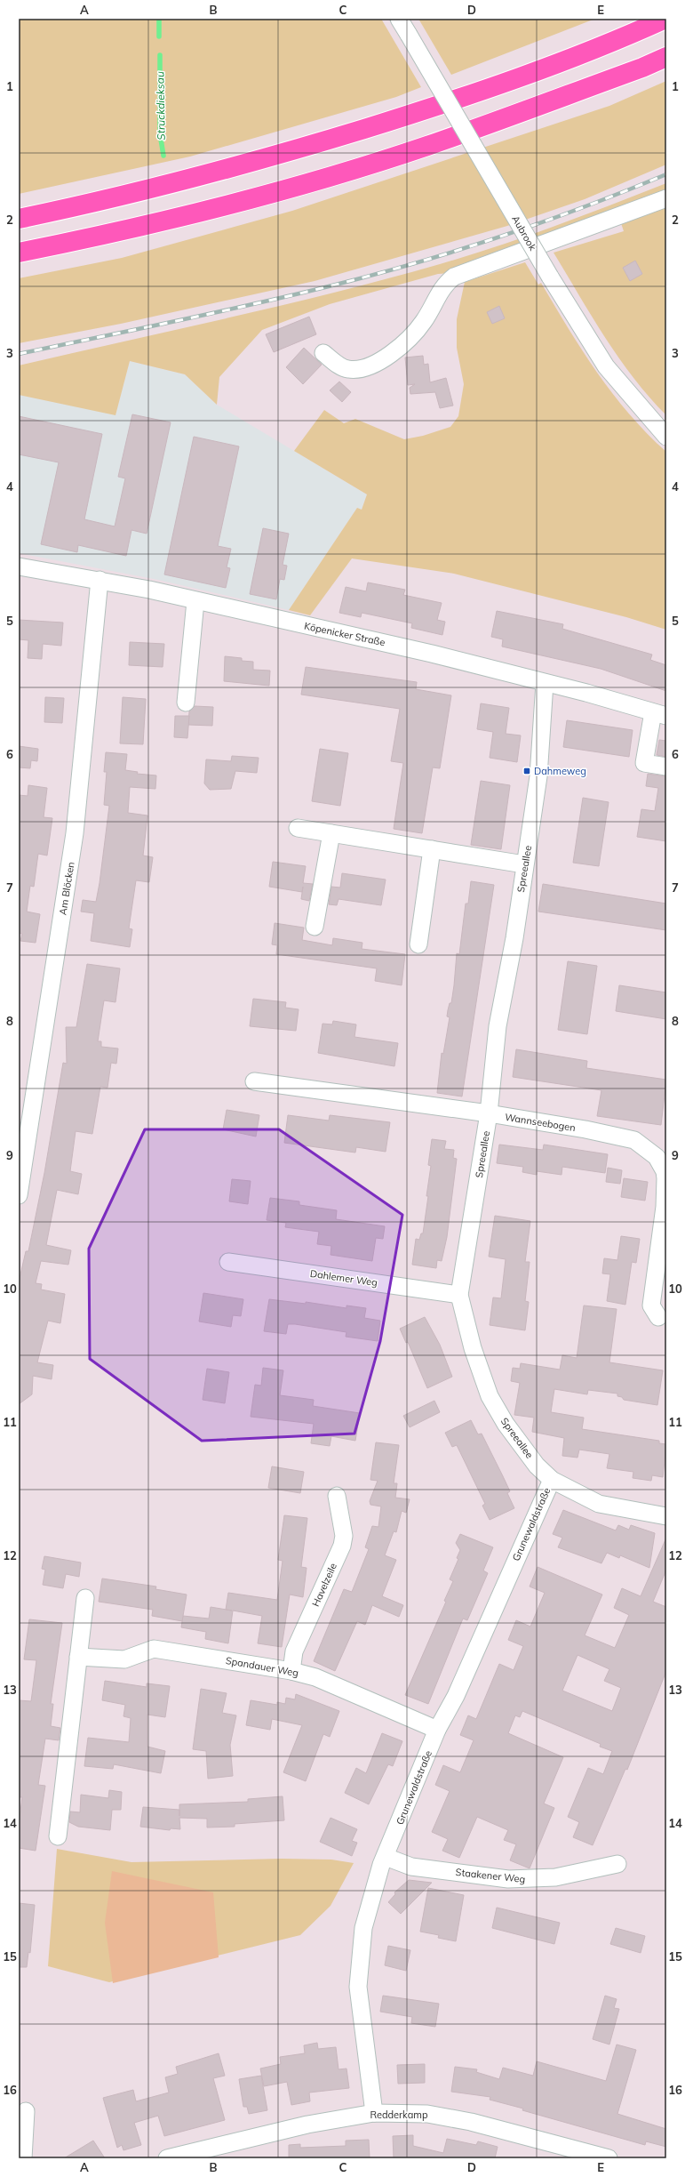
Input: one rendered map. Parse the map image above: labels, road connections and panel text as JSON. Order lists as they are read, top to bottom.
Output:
{
  "streets": {
    "street": [
      "Aubrook",
      "Köpenicker Straße",
      "Spreeallee",
      "Am Blöcken",
      "Wannseebogen",
      "Dahlemer Weg",
      "Grunewaldstraße",
      "Havelzeile",
      "Spandauer Weg",
      "Staakener Weg",
      "Redderkamp"
    ]
  },
  "crossings": [
    ["Köpenicker Straße", "Spreeallee"],
    ["Köpenicker Straße", "Am Blöcken"],
    ["Spreeallee", "Wannseebogen"],
    ["Spreeallee", "Dahlemer Weg"],
    ["Spreeallee", "Grunewaldstraße"],
    ["Grunewaldstraße", "Spandauer Weg"],
    ["Grunewaldstraße", "Staakener Weg"],
    ["Grunewaldstraße", "Redderkamp"],
    ["Havelzeile", "Spandauer Weg"]
  ],
  "water": ["Struckdieksau"],
  "places": {
    "transit": ["Dahmeweg"]
  },
  "grid": {
    "columns": [
      "A",
      "B",
      "C",
      "D",
      "E"
    ],
    "rows": [
      "1",
      "2",
      "3",
      "4",
      "5",
      "6",
      "7",
      "8",
      "9",
      "10",
      "11",
      "12",
      "13",
      "14",
      "15",
      "16"
    ]
  }
}
